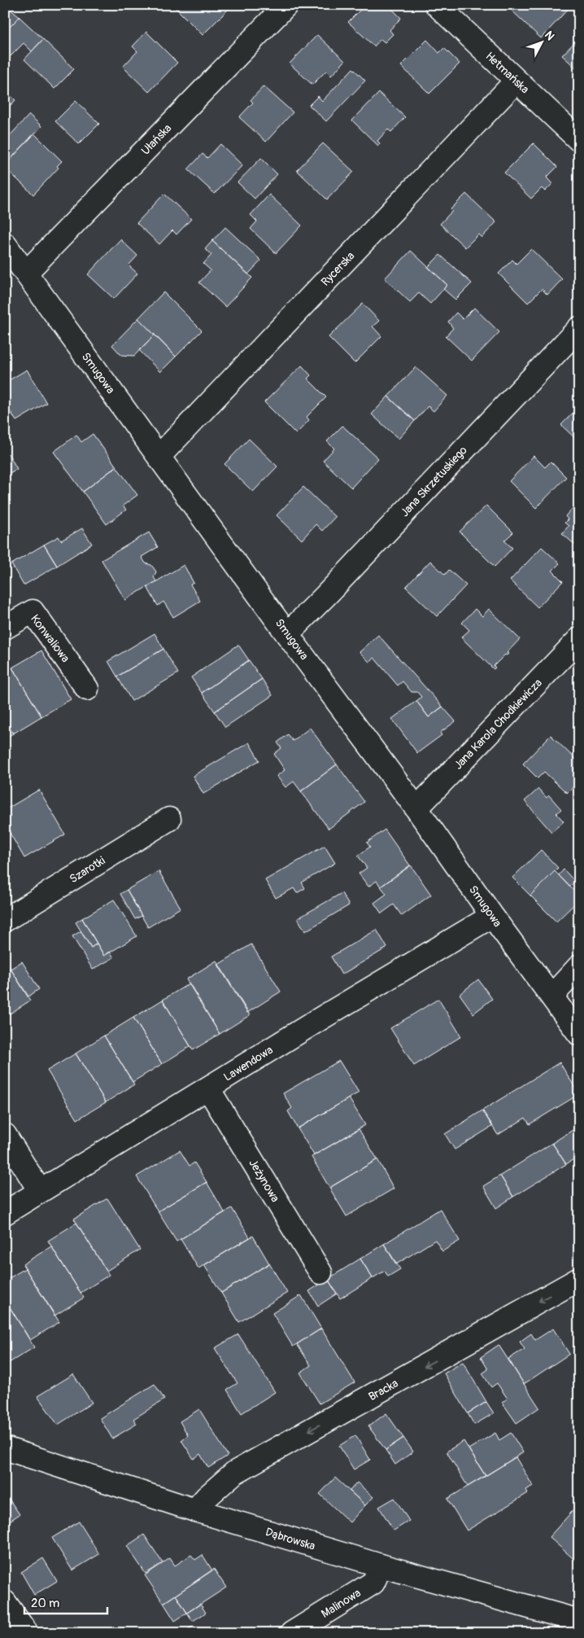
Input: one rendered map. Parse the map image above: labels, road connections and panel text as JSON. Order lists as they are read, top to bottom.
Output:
{
  "streets": {
    "street": [
      "Hetmańska",
      "Ułańska",
      "Rycerska",
      "Smugowa",
      "Jana Skrzetuskiego",
      "Konwaliowa",
      "Jana Karola Chodkiewicza",
      "Szarotki",
      "Lawendowa",
      "Jeżynowa",
      "Bracka",
      "Dąbrowska",
      "Malinowa"
    ]
  },
  "crossings": [
    ["Hetmańska", "Rycerska"],
    ["Ułańska", "Smugowa"],
    ["Rycerska", "Smugowa"],
    ["Smugowa", "Jana Skrzetuskiego"],
    ["Smugowa", "Jana Karola Chodkiewicza"],
    ["Smugowa", "Lawendowa"],
    ["Lawendowa", "Jeżynowa"],
    ["Bracka", "Dąbrowska"],
    ["Dąbrowska", "Malinowa"]
  ],
  "one_way": ["Bracka"],
  "scale_bar": "20 m",
  "north": "top right"
}
